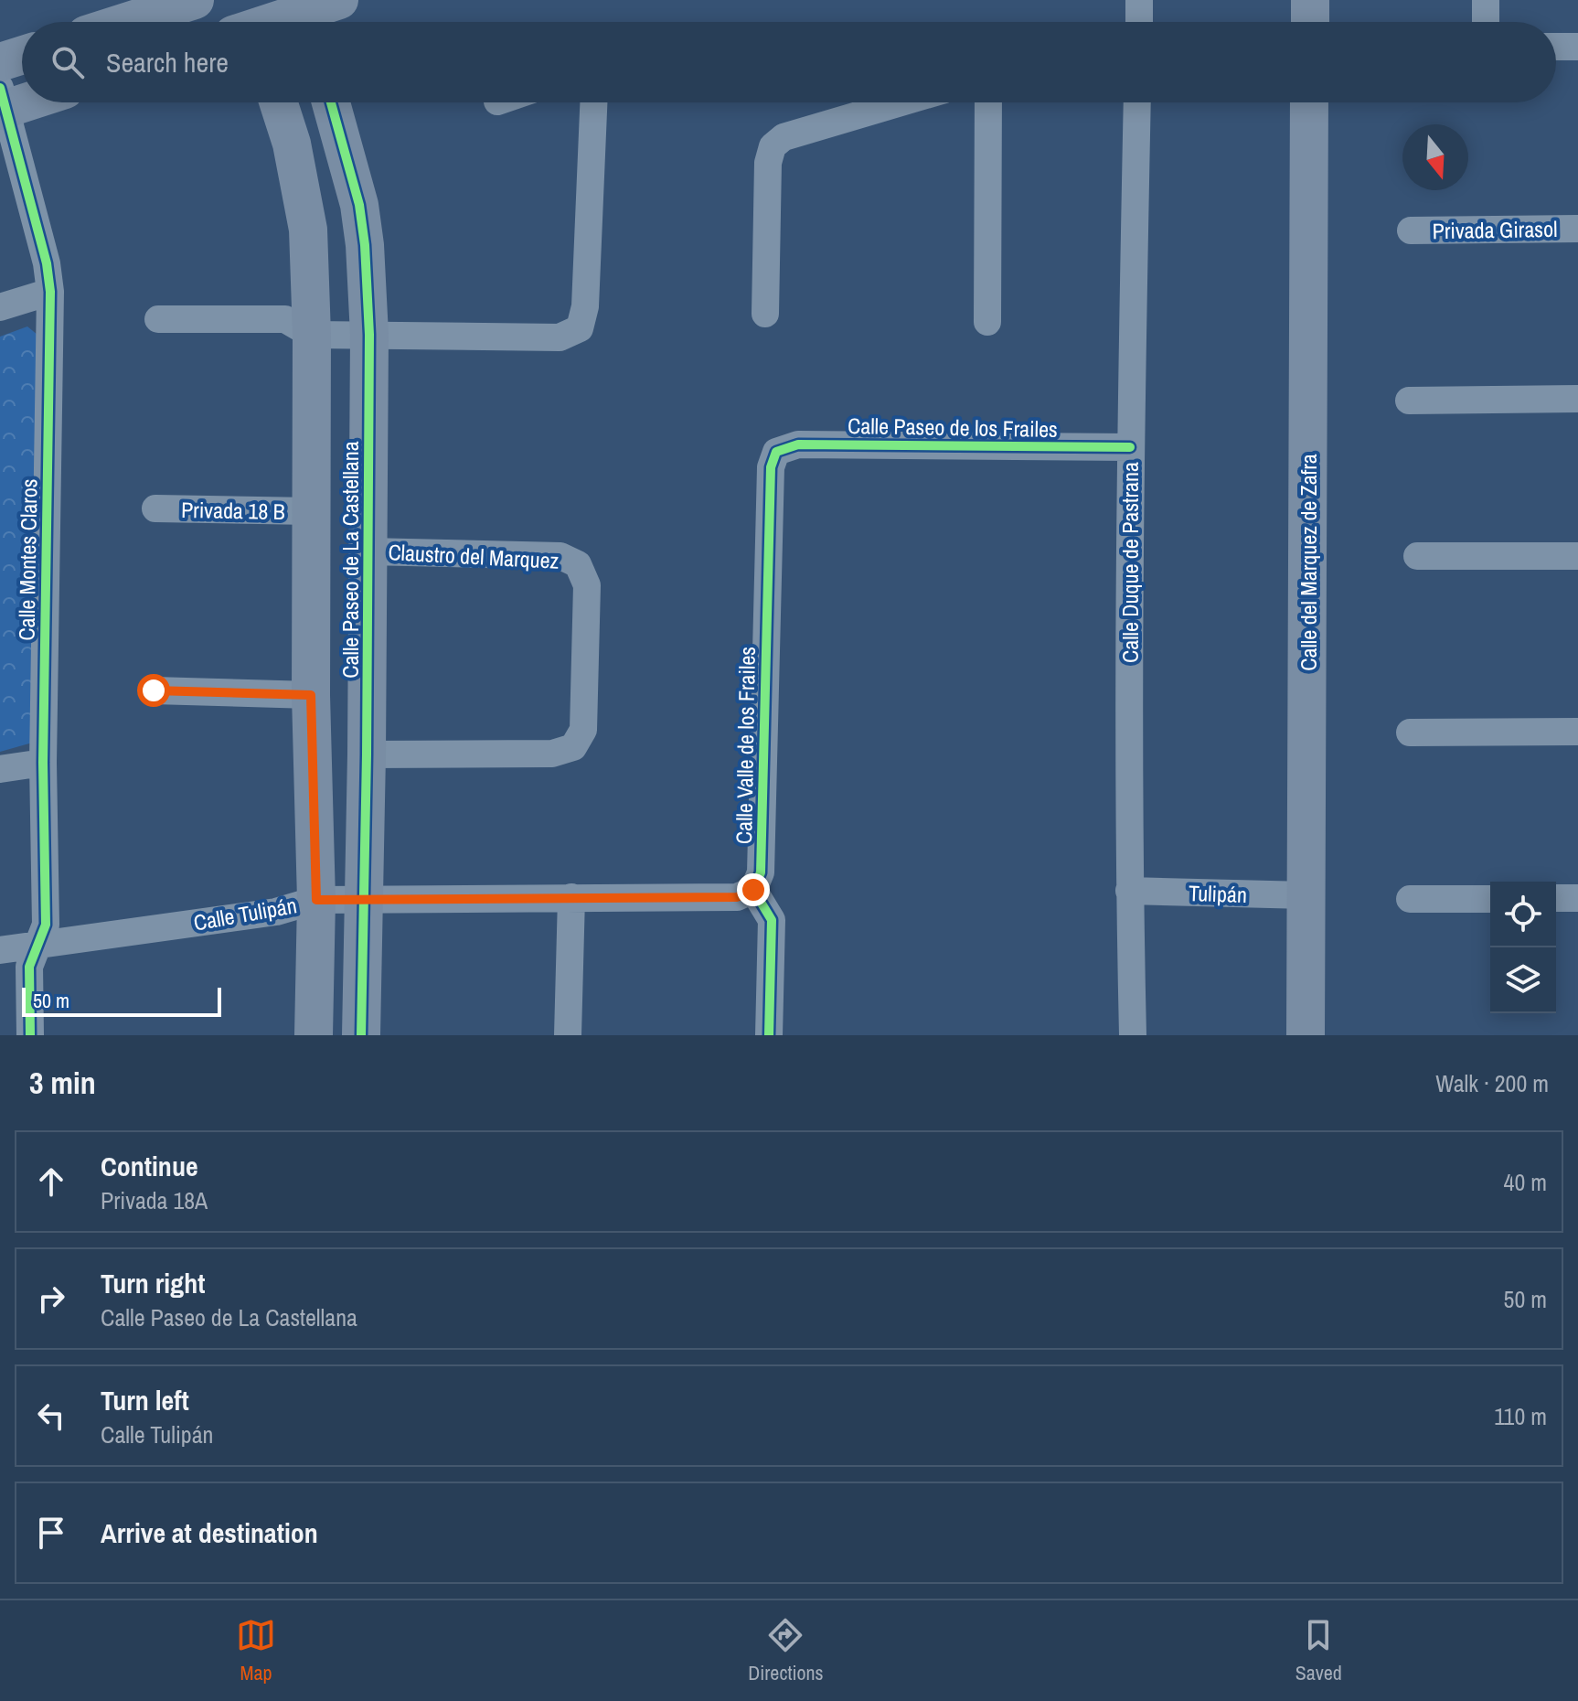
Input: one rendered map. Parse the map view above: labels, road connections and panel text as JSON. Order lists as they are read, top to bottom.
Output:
{
  "streets": {
    "street": [
      "Privada Girasol",
      "Calle Paseo de los Frailes",
      "Privada 18 B",
      "Claustro del Marquez",
      "Calle Montes Claros",
      "Calle Paseo de La Castellana",
      "Calle Duque de Pastrana",
      "Calle del Marquez de Zafra",
      "Calle Valle de los Frailes",
      "Tulipán",
      "Calle Tulipán"
    ]
  },
  "crossings": [
    ["Calle Paseo de los Frailes", "Calle Duque de Pastrana"],
    ["Calle Paseo de los Frailes", "Calle Valle de los Frailes"],
    ["Privada 18 B", "Calle Paseo de La Castellana"],
    ["Claustro del Marquez", "Calle Paseo de La Castellana"],
    ["Calle Montes Claros", "Calle Tulipán"],
    ["Calle Paseo de La Castellana", "Calle Tulipán"],
    ["Calle Duque de Pastrana", "Tulipán"],
    ["Calle del Marquez de Zafra", "Tulipán"],
    ["Calle Valle de los Frailes", "Calle Tulipán"]
  ],
  "scale_bar": "50 m",
  "north": "bottom",
  "page": {
    "search": "Search here",
    "scale": "50 m",
    "heading": ["3 min", "Walk · 200 m"],
    "list": [
      ["Continue", "Privada 18A", "40 m"],
      ["Turn right", "Calle Paseo de La Castellana", "50 m"],
      ["Turn left", "Calle Tulipán", "110 m"],
      "Arrive at destination"
    ],
    "nav": ["Map", "Directions", "Saved"]
  }
}
